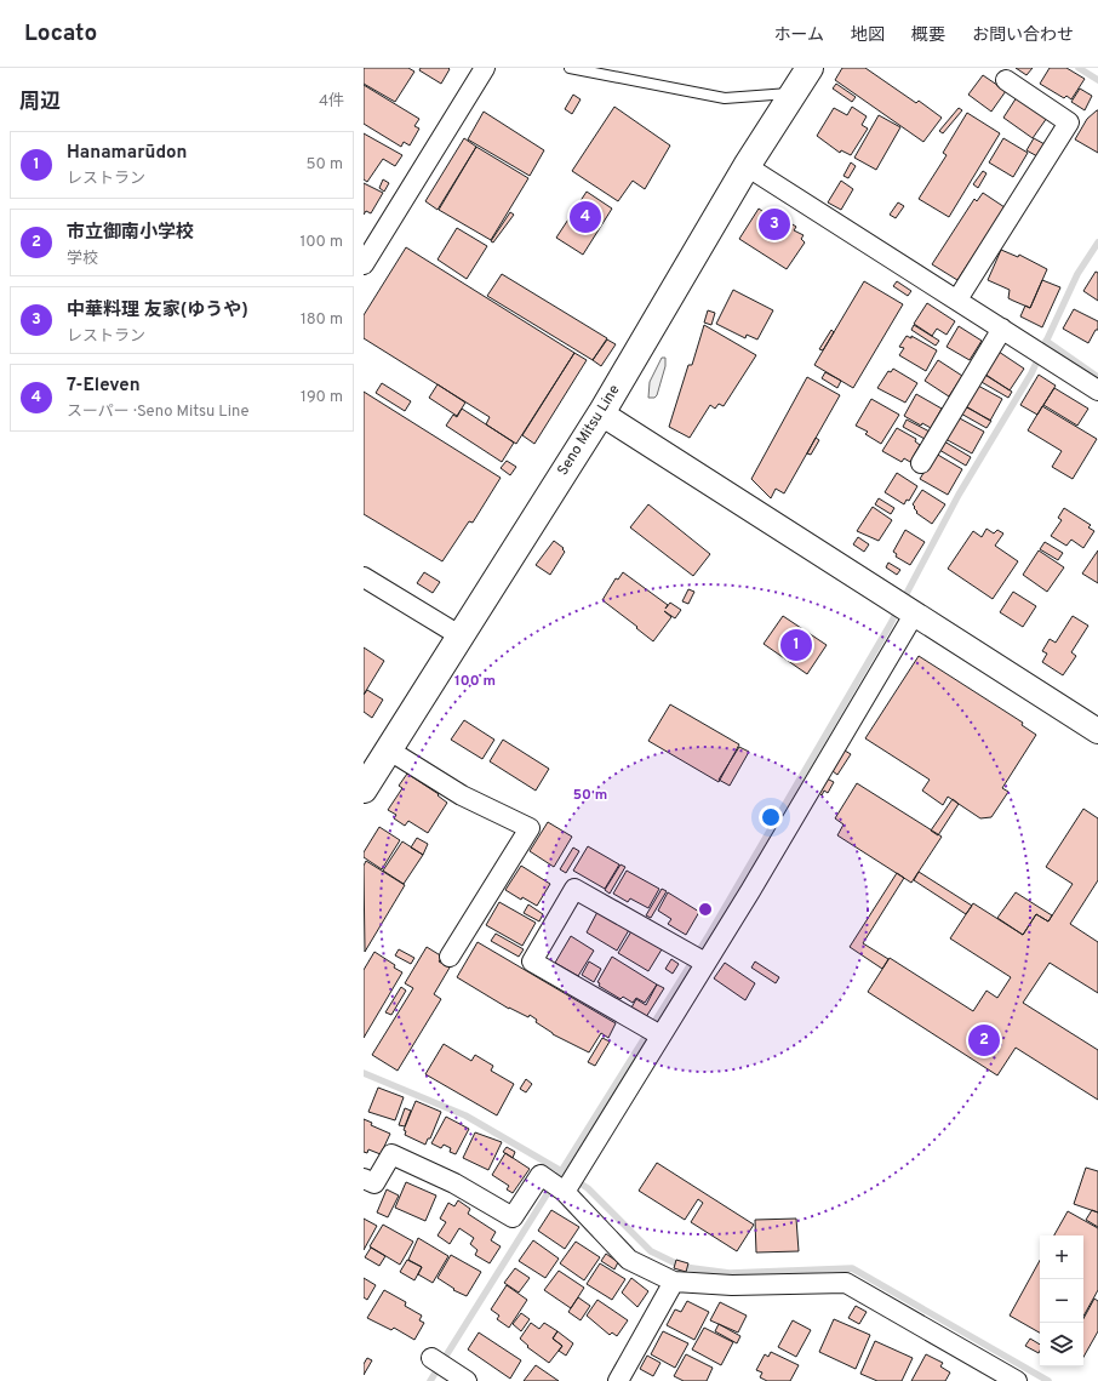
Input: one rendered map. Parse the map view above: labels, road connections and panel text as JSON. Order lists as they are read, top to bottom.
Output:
{
  "streets": {
    "main road": ["Seno Mitsu Line"]
  },
  "page": {
    "header": "Locato",
    "nav": [
      "ホーム",
      "地図",
      "概要",
      "お問い合わせ"
    ],
    "heading": ["周辺", "4件"],
    "list": [
      {
        "mark": "1",
        "name": "Hanamarūdon",
        "note": "レストラン",
        "value": "50 m"
      },
      {
        "mark": "2",
        "name": "市立御南小学校",
        "note": "学校",
        "value": "100 m"
      },
      {
        "mark": "3",
        "name": "中華料理 友家(ゆうや)",
        "note": "レストラン",
        "value": "180 m"
      },
      {
        "mark": "4",
        "name": "7-Eleven",
        "note": "スーパー · Seno Mitsu Line",
        "value": "190 m"
      }
    ],
    "pins": [
      "4",
      "3",
      "1",
      "2"
    ],
    "map_buttons": ["+", "−"]
  },
  "rings": ["100 m", "50 m"]
}
